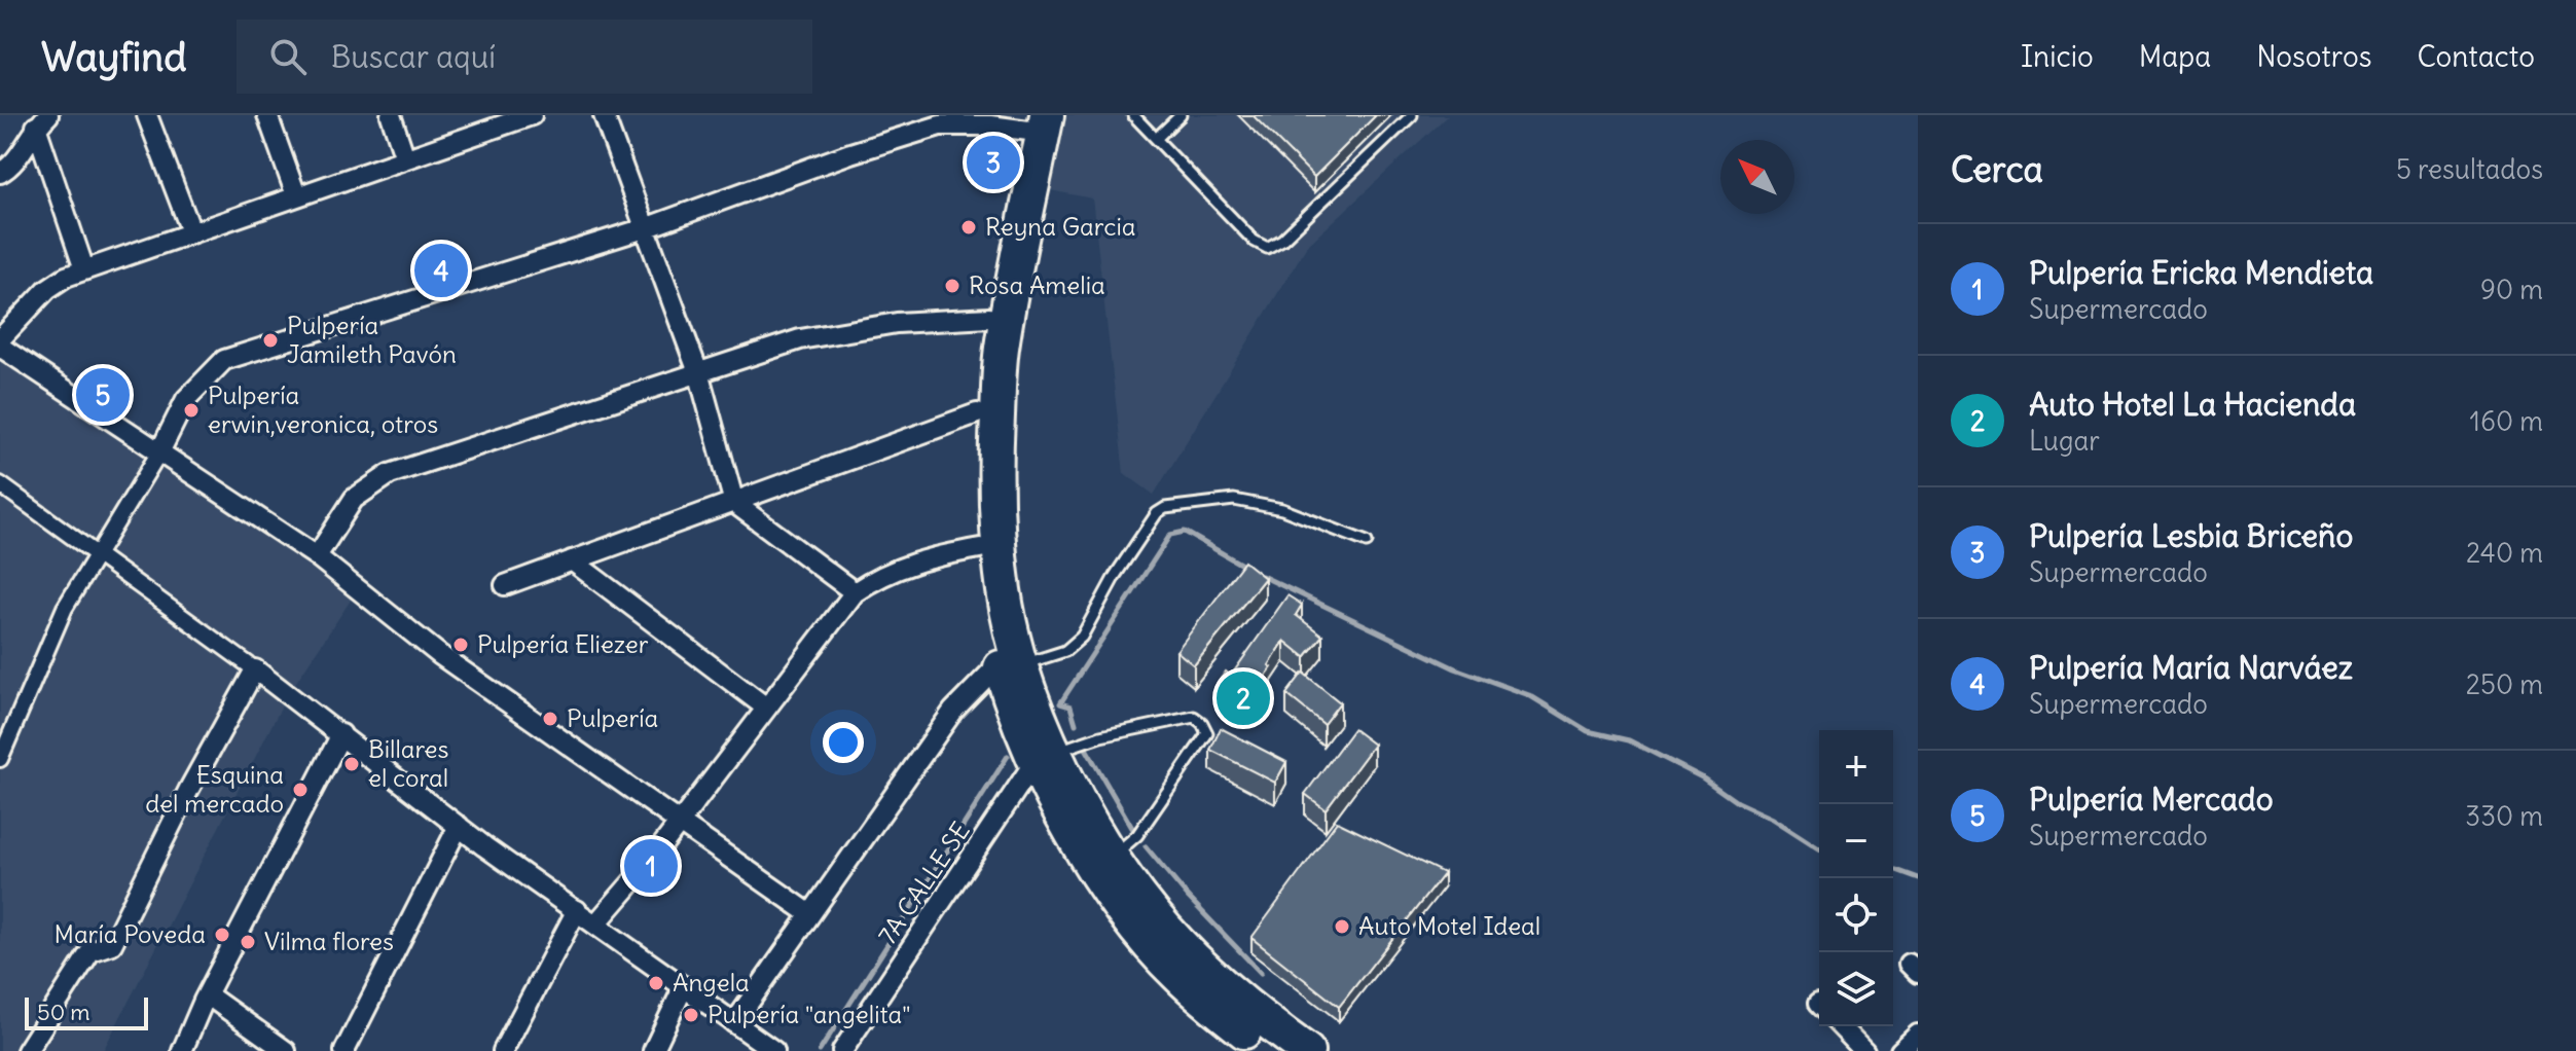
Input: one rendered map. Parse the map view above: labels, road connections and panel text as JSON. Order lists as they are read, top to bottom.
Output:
{
  "streets": {
    "street": ["7A CALLE SE"]
  },
  "places": [
    "Reyna Garcia",
    "Rosa Amelia",
    "Pulpería Jamileth Pavón",
    "Pulpería erwin,veronica, otros",
    "Pulpería Eliezer",
    "Pulpería",
    "Billares el coral",
    "Esquina del mercado",
    "Auto Motel Ideal",
    "María Poveda",
    "Vilma flores",
    "Angela",
    "Pulpería \"angelita\""
  ],
  "scale_bar": "50 m",
  "north": "top left",
  "page": {
    "header": "Wayfind",
    "search": "Buscar aquí",
    "nav": [
      "Inicio",
      "Mapa",
      "Nosotros",
      "Contacto"
    ],
    "heading": ["Cerca", "5 resultados"],
    "pins": [
      "3",
      "4",
      "5",
      "2",
      "1"
    ],
    "list": [
      {
        "mark": "1",
        "name": "Pulpería Ericka Mendieta",
        "note": "Supermercado",
        "value": "90 m"
      },
      {
        "mark": "2",
        "name": "Auto Hotel La Hacienda",
        "note": "Lugar",
        "value": "160 m"
      },
      {
        "mark": "3",
        "name": "Pulpería Lesbia Briceño",
        "note": "Supermercado",
        "value": "240 m"
      },
      {
        "mark": "4",
        "name": "Pulpería María Narváez",
        "note": "Supermercado",
        "value": "250 m"
      },
      {
        "mark": "5",
        "name": "Pulpería Mercado",
        "note": "Supermercado",
        "value": "330 m"
      }
    ],
    "map_buttons": ["+", "−"],
    "scale": "50 m"
  }
}
